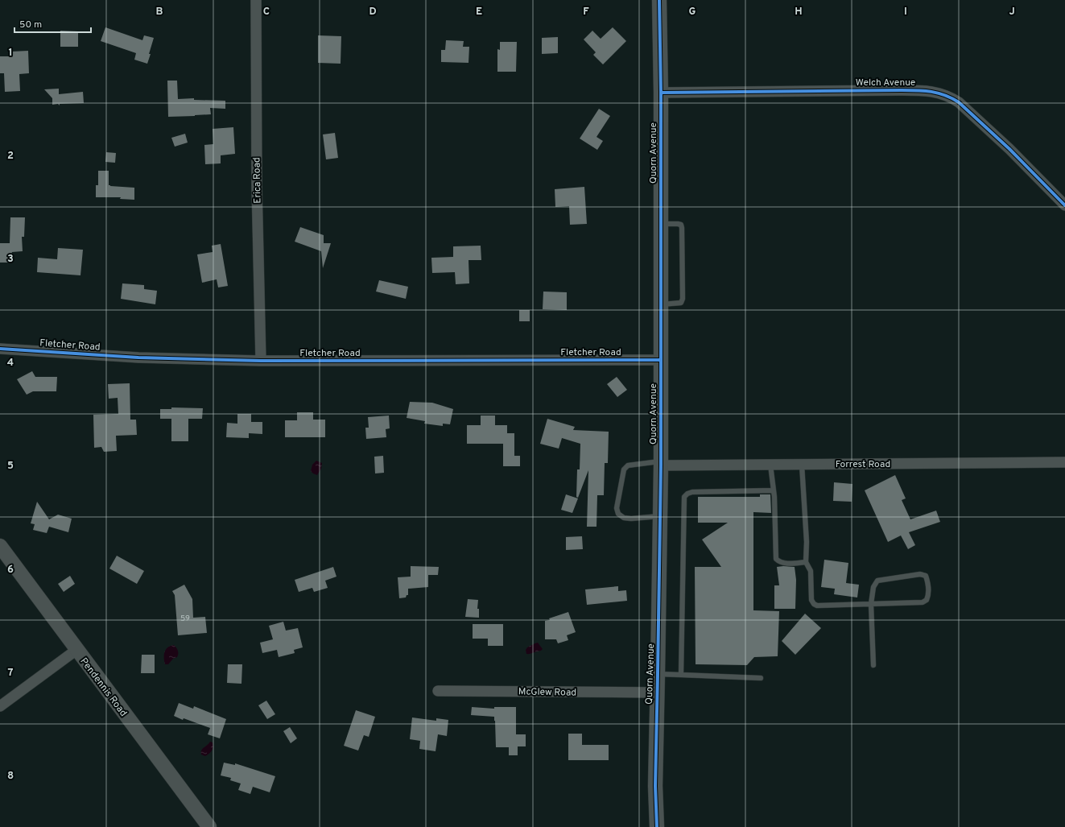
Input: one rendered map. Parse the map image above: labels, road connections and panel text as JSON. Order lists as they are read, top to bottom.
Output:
{
  "streets": {
    "street": [
      "Welch Avenue",
      "Quorn Avenue",
      "Erica Road",
      "Fletcher Road",
      "Forrest Road",
      "Pendennis Road",
      "McGlew Road"
    ]
  },
  "crossings": [
    ["Welch Avenue", "Quorn Avenue"],
    ["Quorn Avenue", "Fletcher Road"],
    ["Quorn Avenue", "Forrest Road"],
    ["Quorn Avenue", "McGlew Road"],
    ["Erica Road", "Fletcher Road"]
  ],
  "house_numbers": ["59"],
  "scale_bar": "50 m",
  "grid": {
    "columns": [
      "B",
      "C",
      "D",
      "E",
      "F",
      "G",
      "H",
      "I",
      "J"
    ],
    "rows": [
      "1",
      "2",
      "3",
      "4",
      "5",
      "6",
      "7",
      "8"
    ]
  }
}
